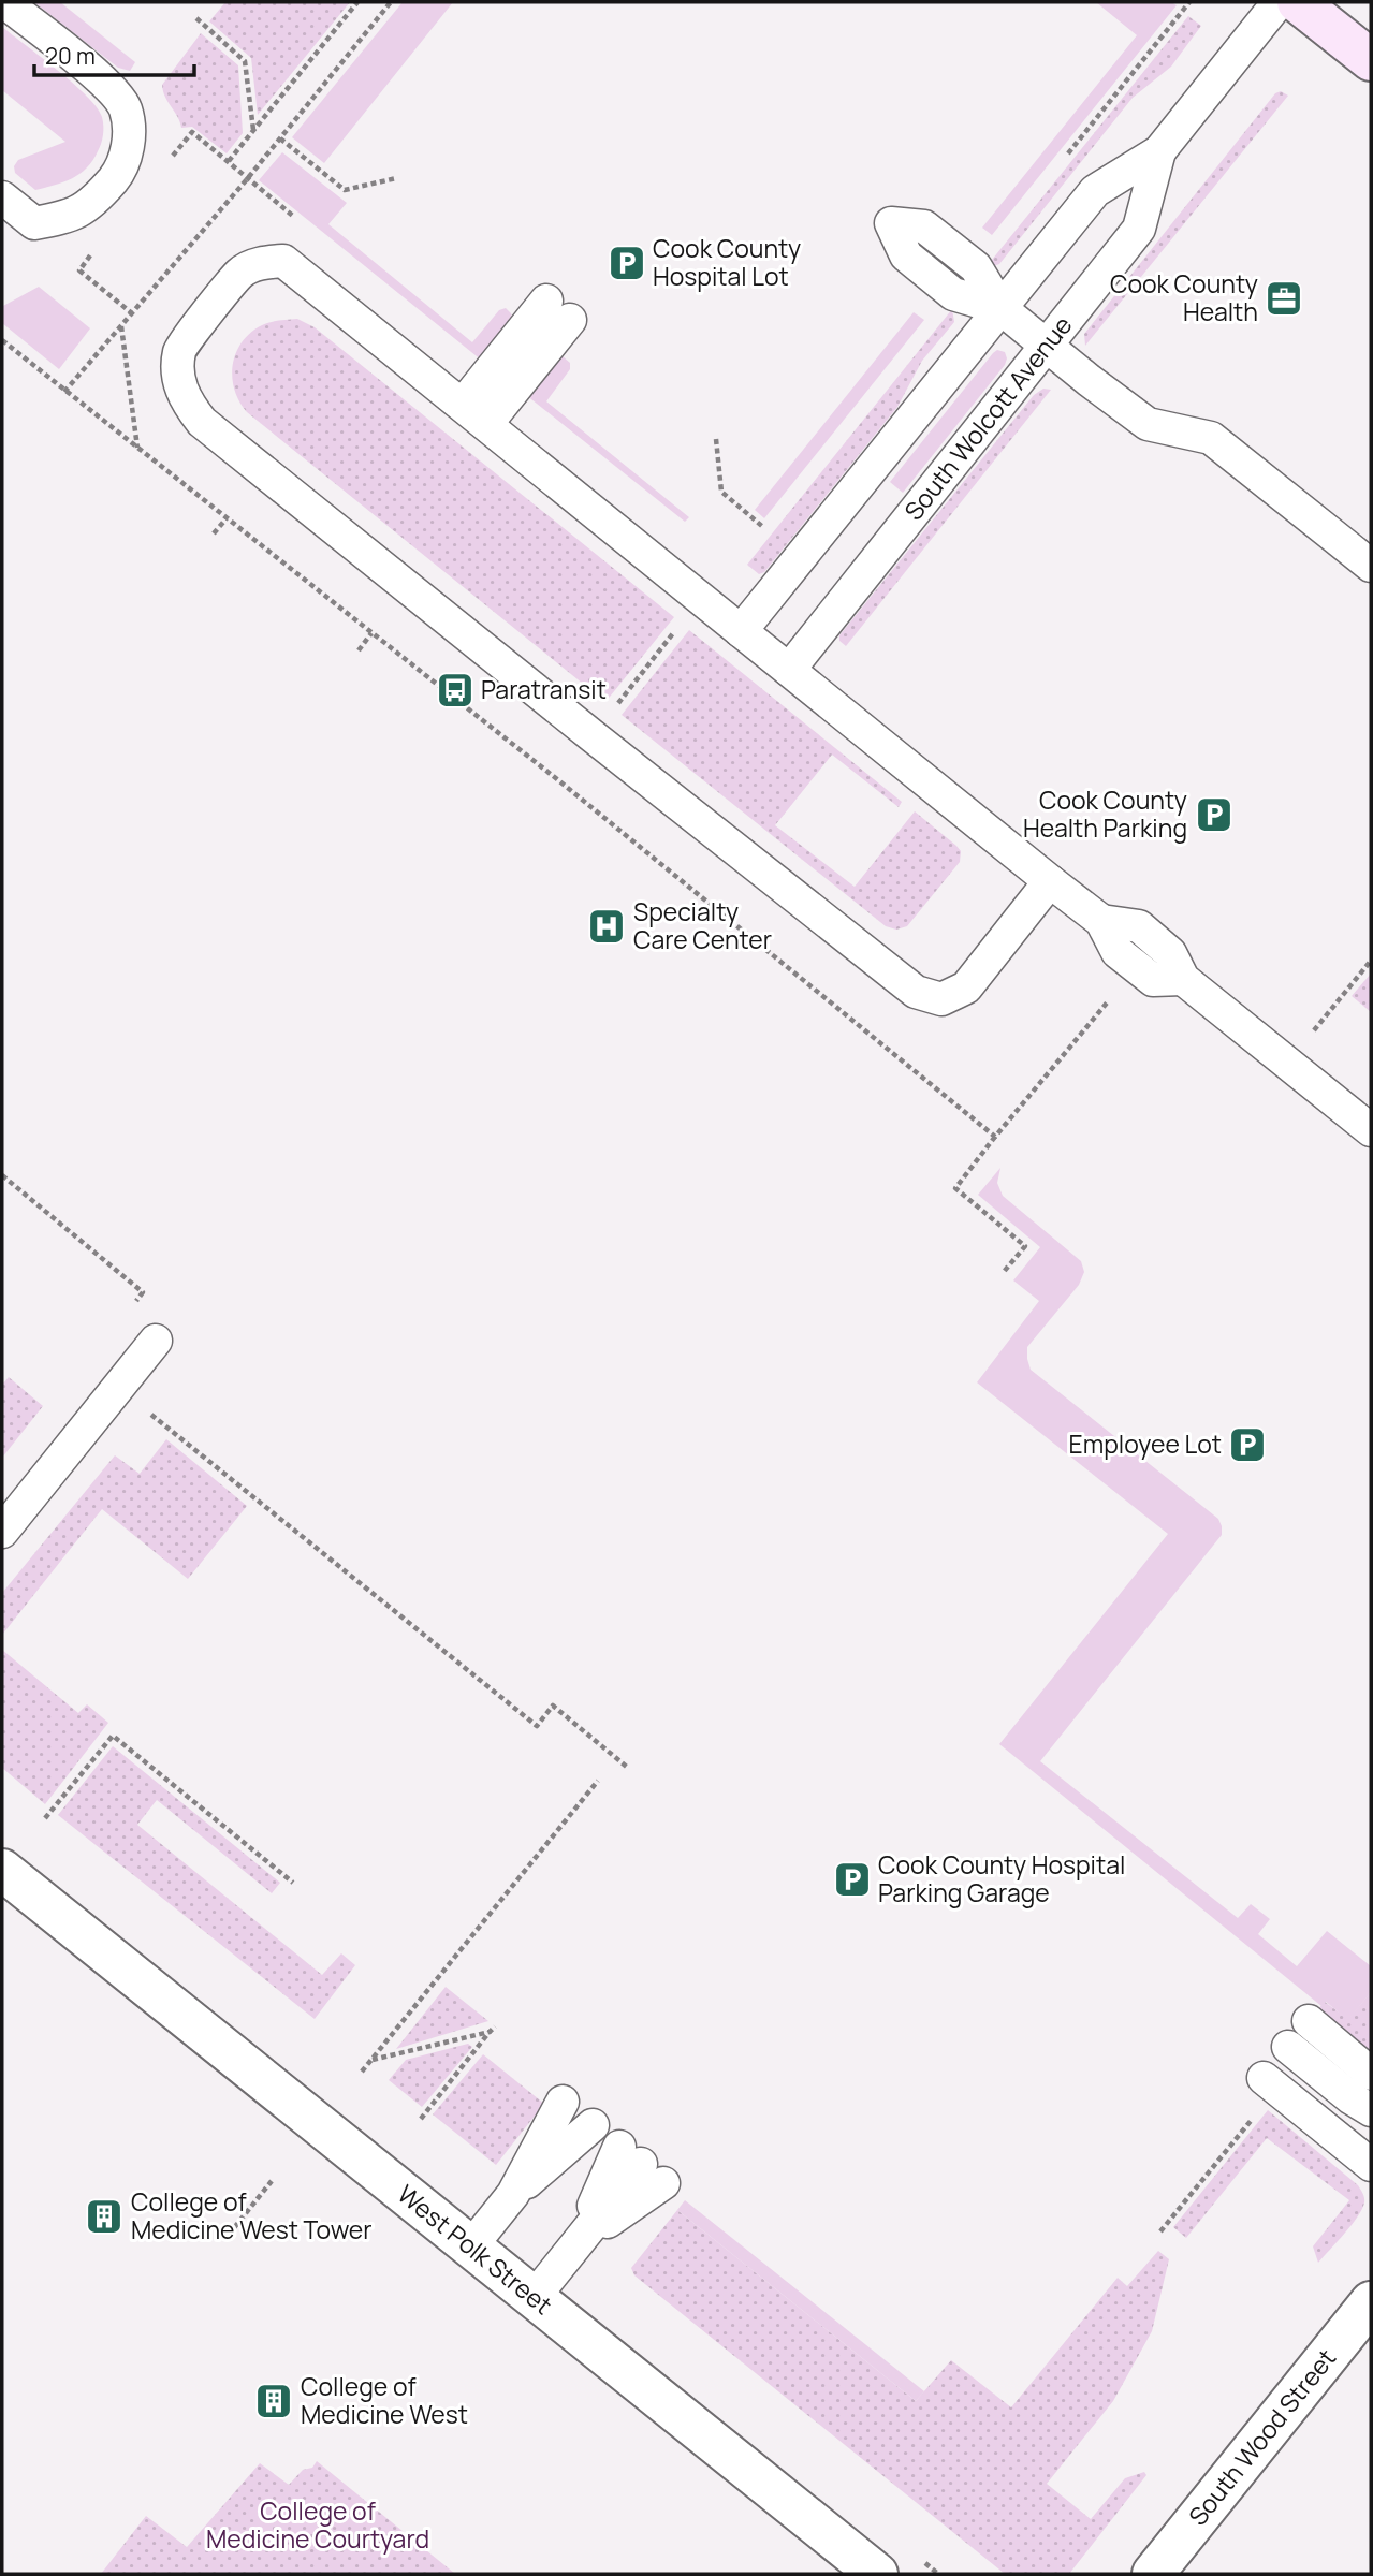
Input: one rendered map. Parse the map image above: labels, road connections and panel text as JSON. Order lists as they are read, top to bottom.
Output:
{
  "streets": {
    "street": ["West Polk Street", "South Wood Street"],
    "lane": ["South Wolcott Avenue"]
  },
  "parks": ["College of Medicine Courtyard"],
  "places": {
    "parking": [
      "Cook County Hospital Lot",
      "Cook County Health Parking",
      "Employee Lot",
      "Cook County Hospital Parking Garage"
    ],
    "office": ["Cook County Health"],
    "bus stop": ["Paratransit"],
    "hospital": ["Specialty Care Center"],
    "building": ["College of Medicine West Tower", "College of Medicine West"]
  },
  "scale_bar": "20 m"
}
